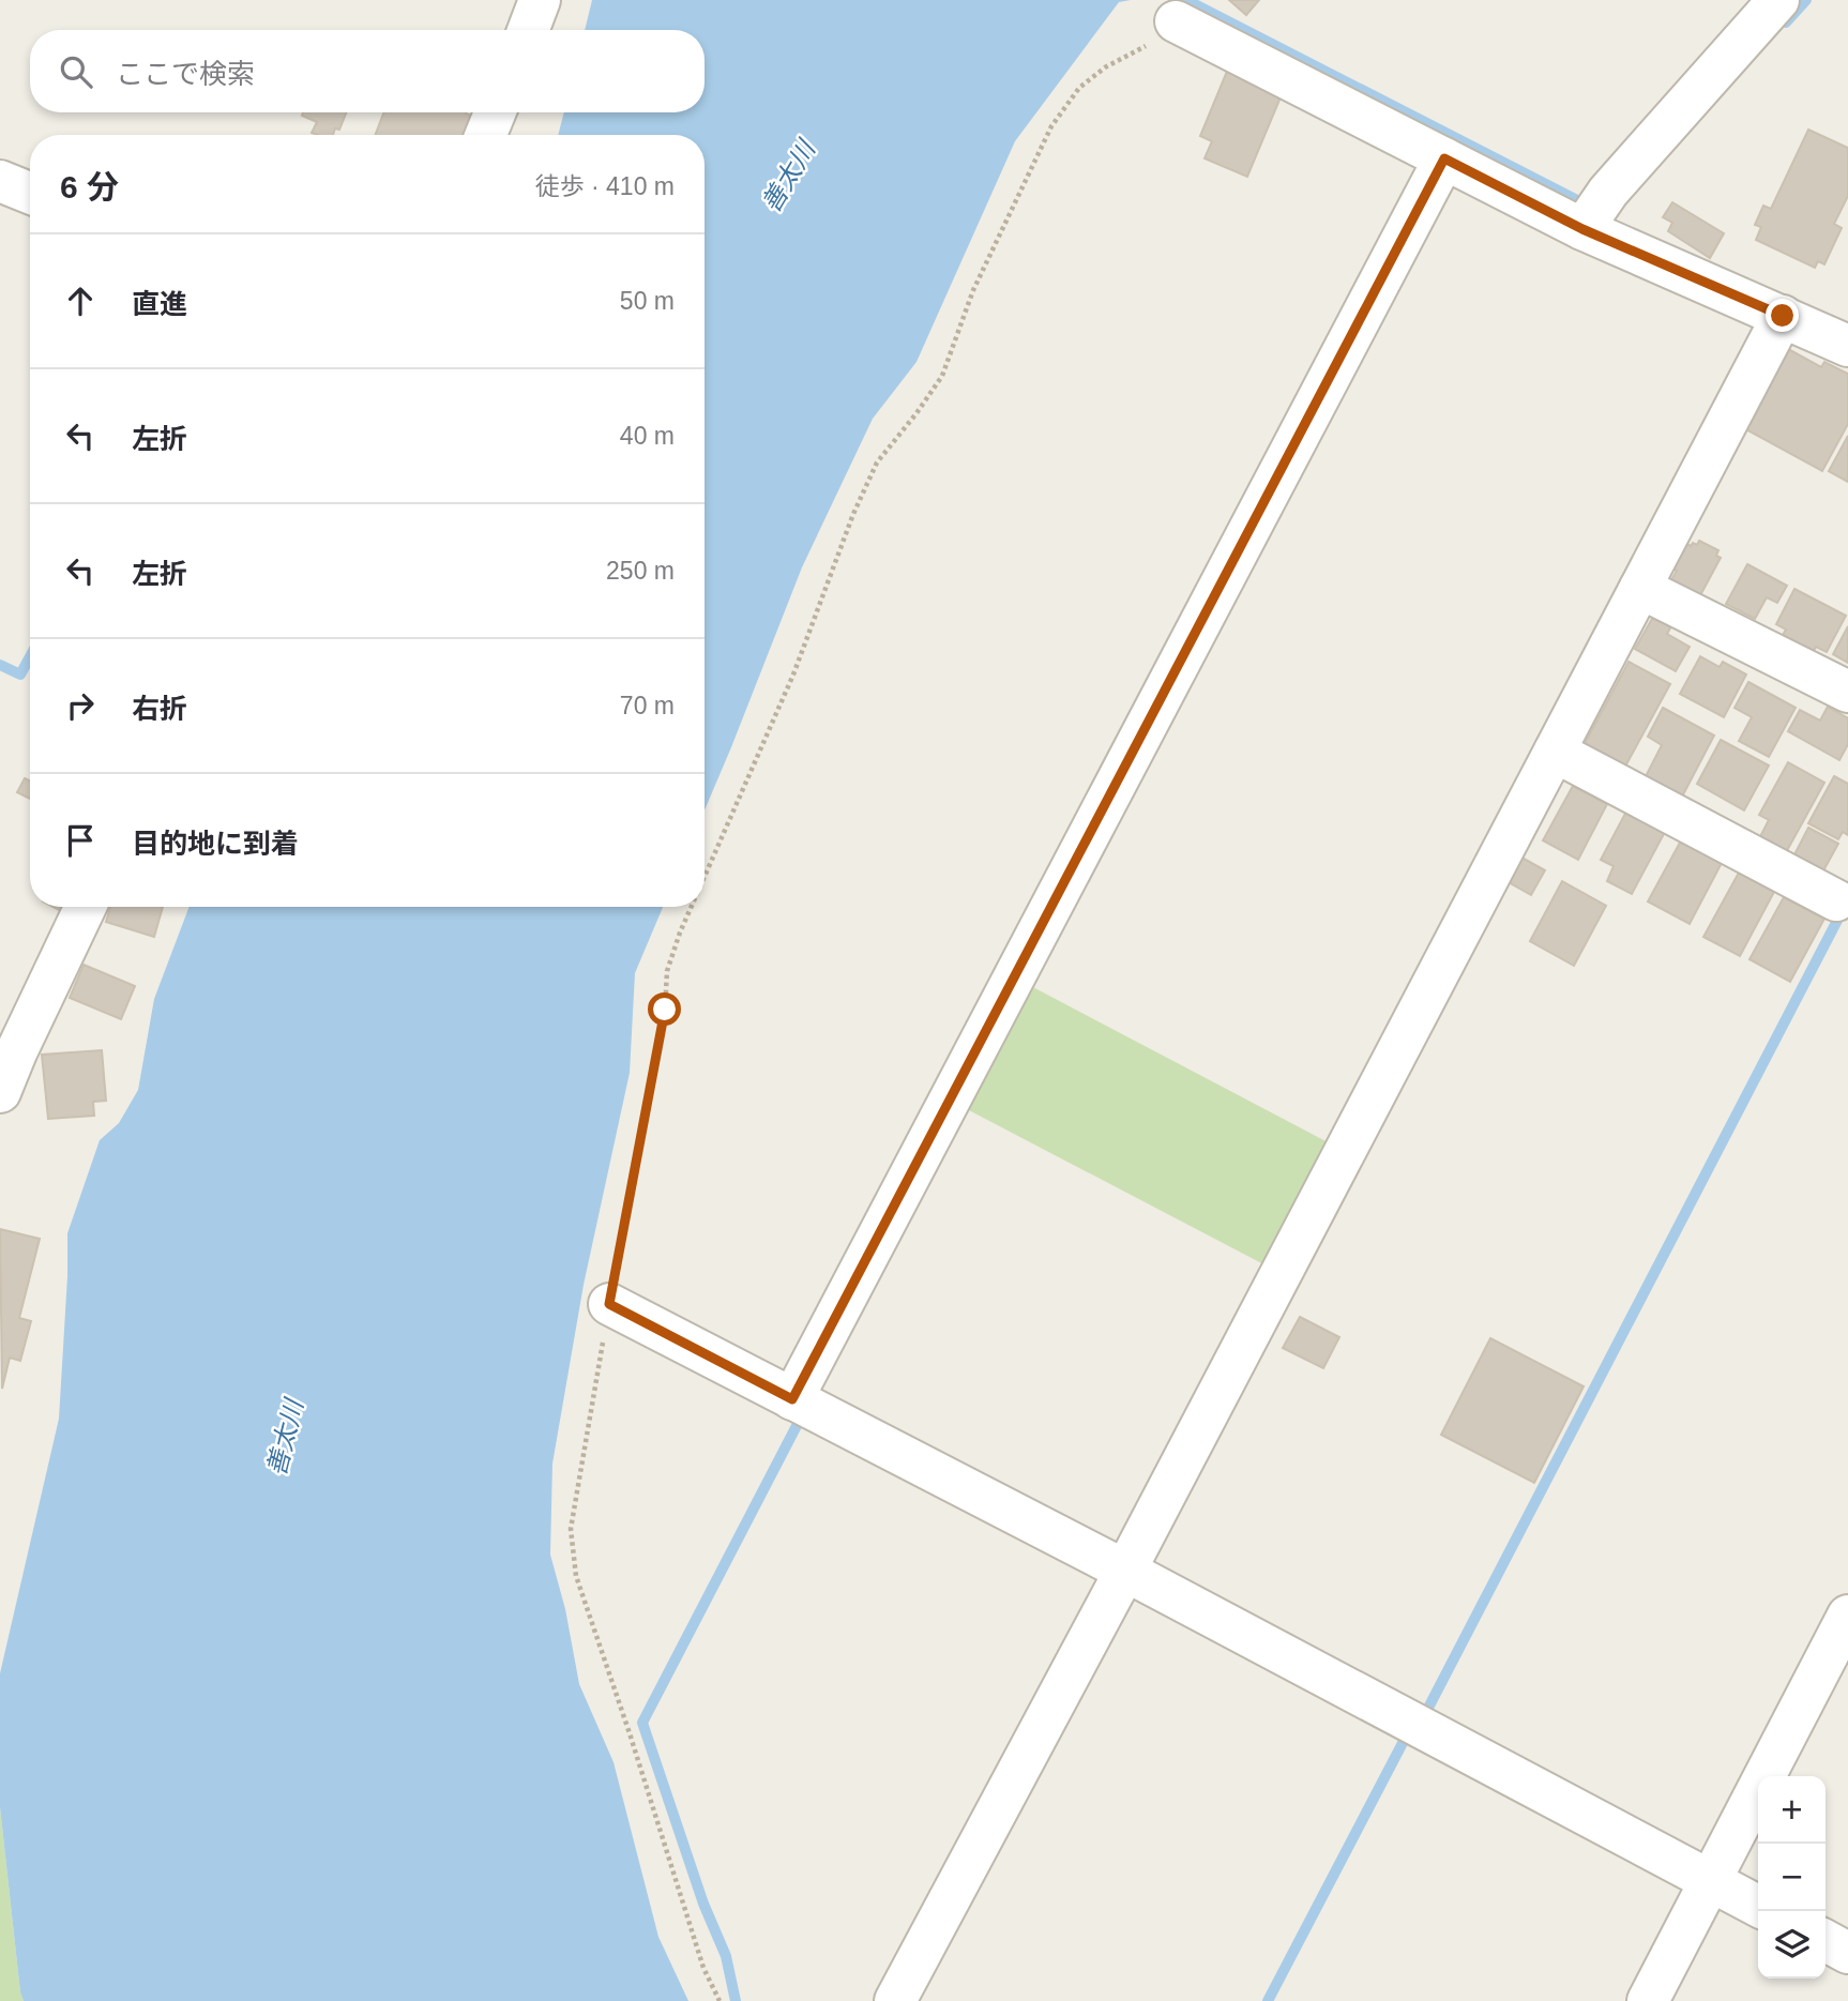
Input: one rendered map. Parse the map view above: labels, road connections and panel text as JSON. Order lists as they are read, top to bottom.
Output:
{
  "water": ["善太川"],
  "page": {
    "search": "ここで検索",
    "heading": ["6 分", "徒歩 · 410 m"],
    "list": [
      ["直進", "50 m"],
      ["左折", "40 m"],
      ["左折", "250 m"],
      ["右折", "70 m"],
      "目的地に到着"
    ],
    "map_buttons": ["+", "−"]
  }
}
